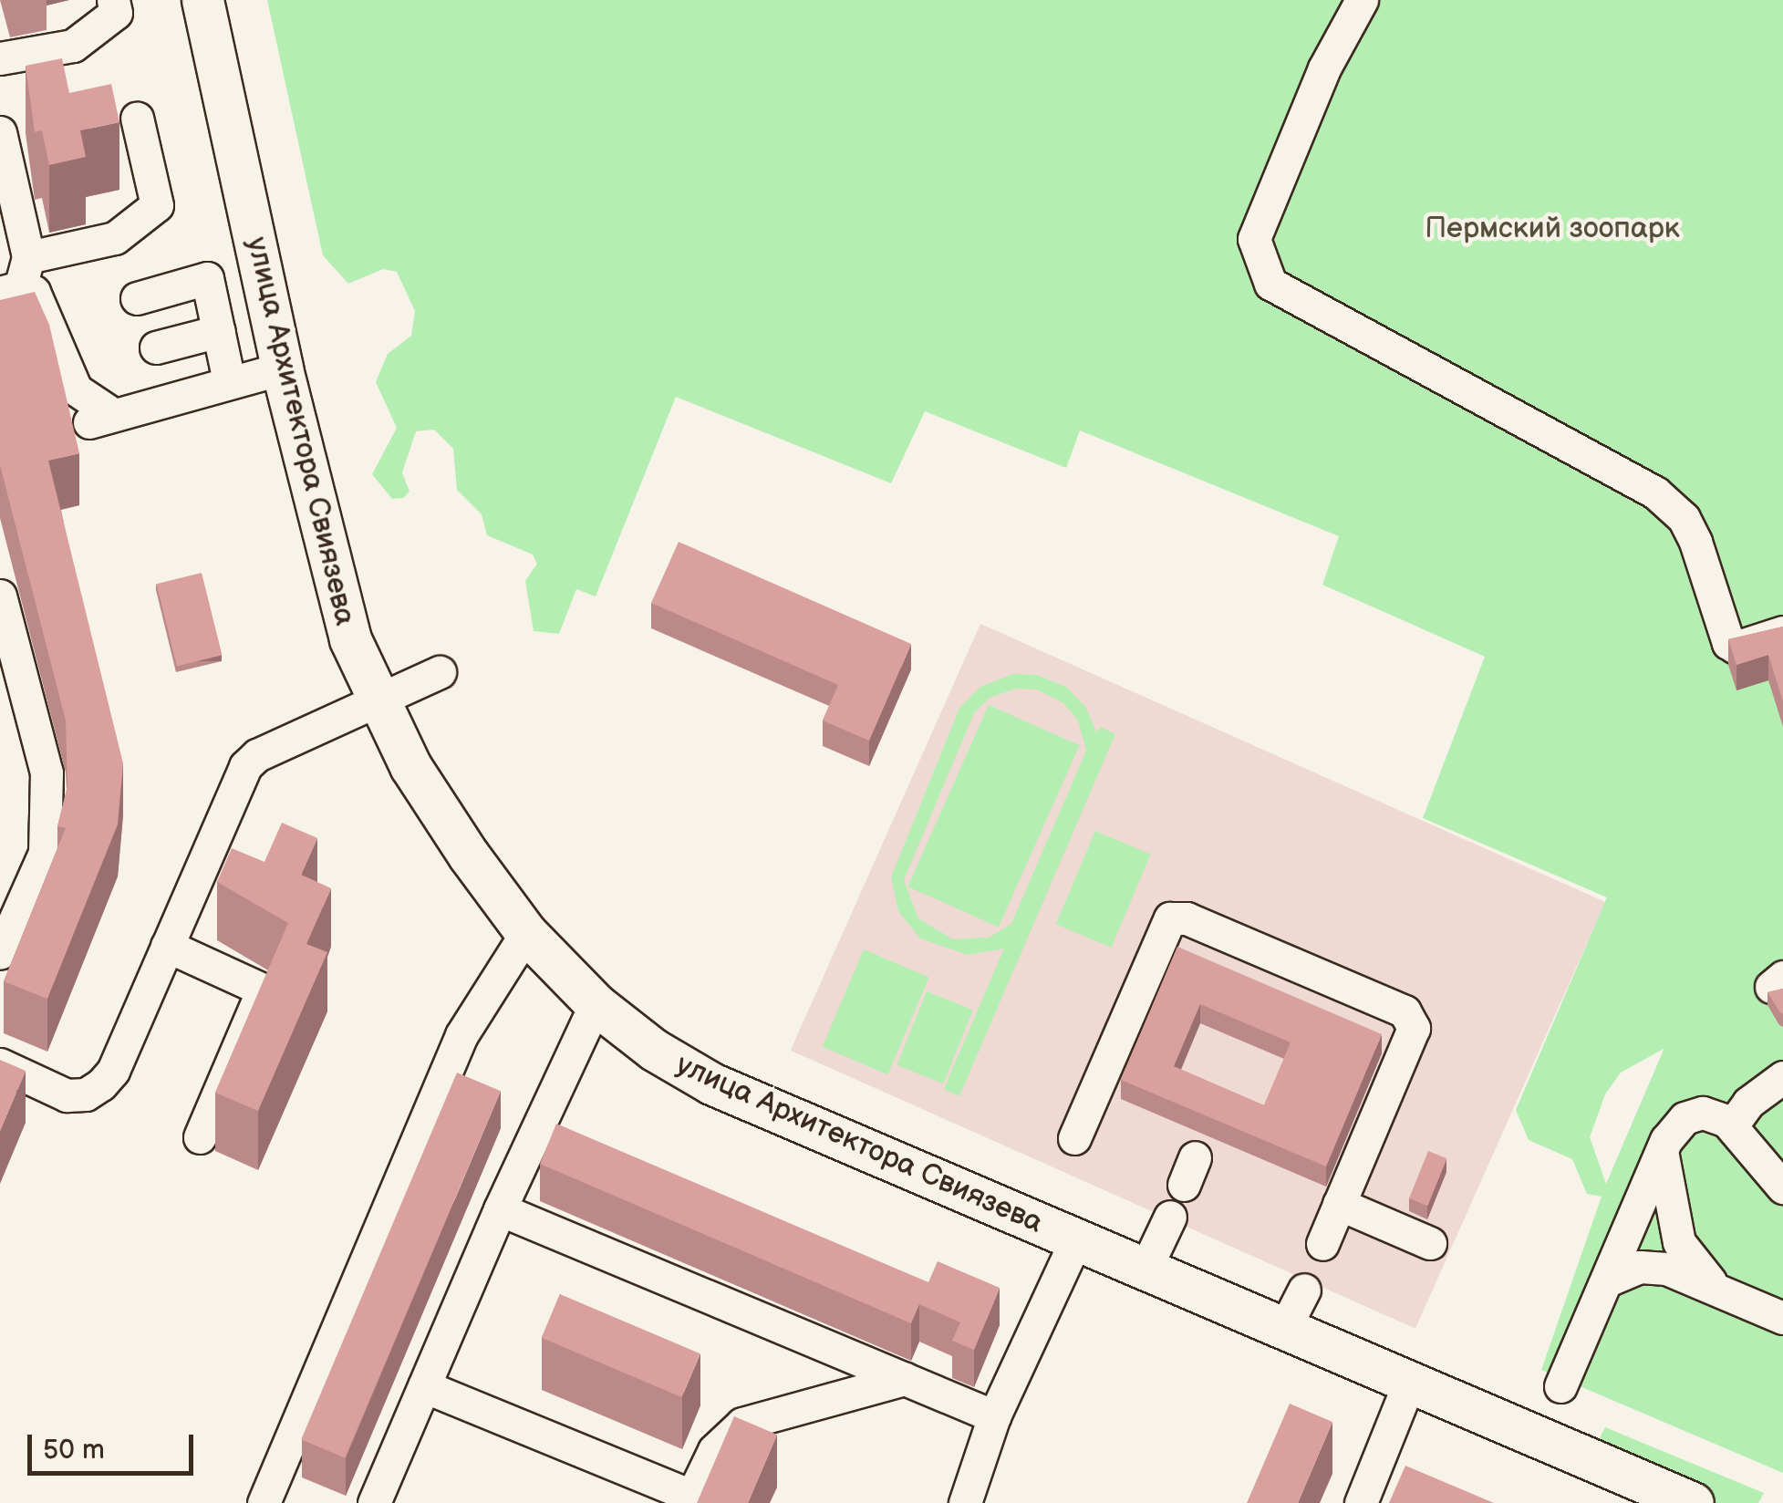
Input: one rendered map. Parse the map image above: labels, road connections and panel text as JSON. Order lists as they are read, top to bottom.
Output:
{
  "streets": {
    "main road": ["улица Архитектора Свиязева"]
  },
  "parks": ["Пермский зоопарк"],
  "scale_bar": "50 m"
}
